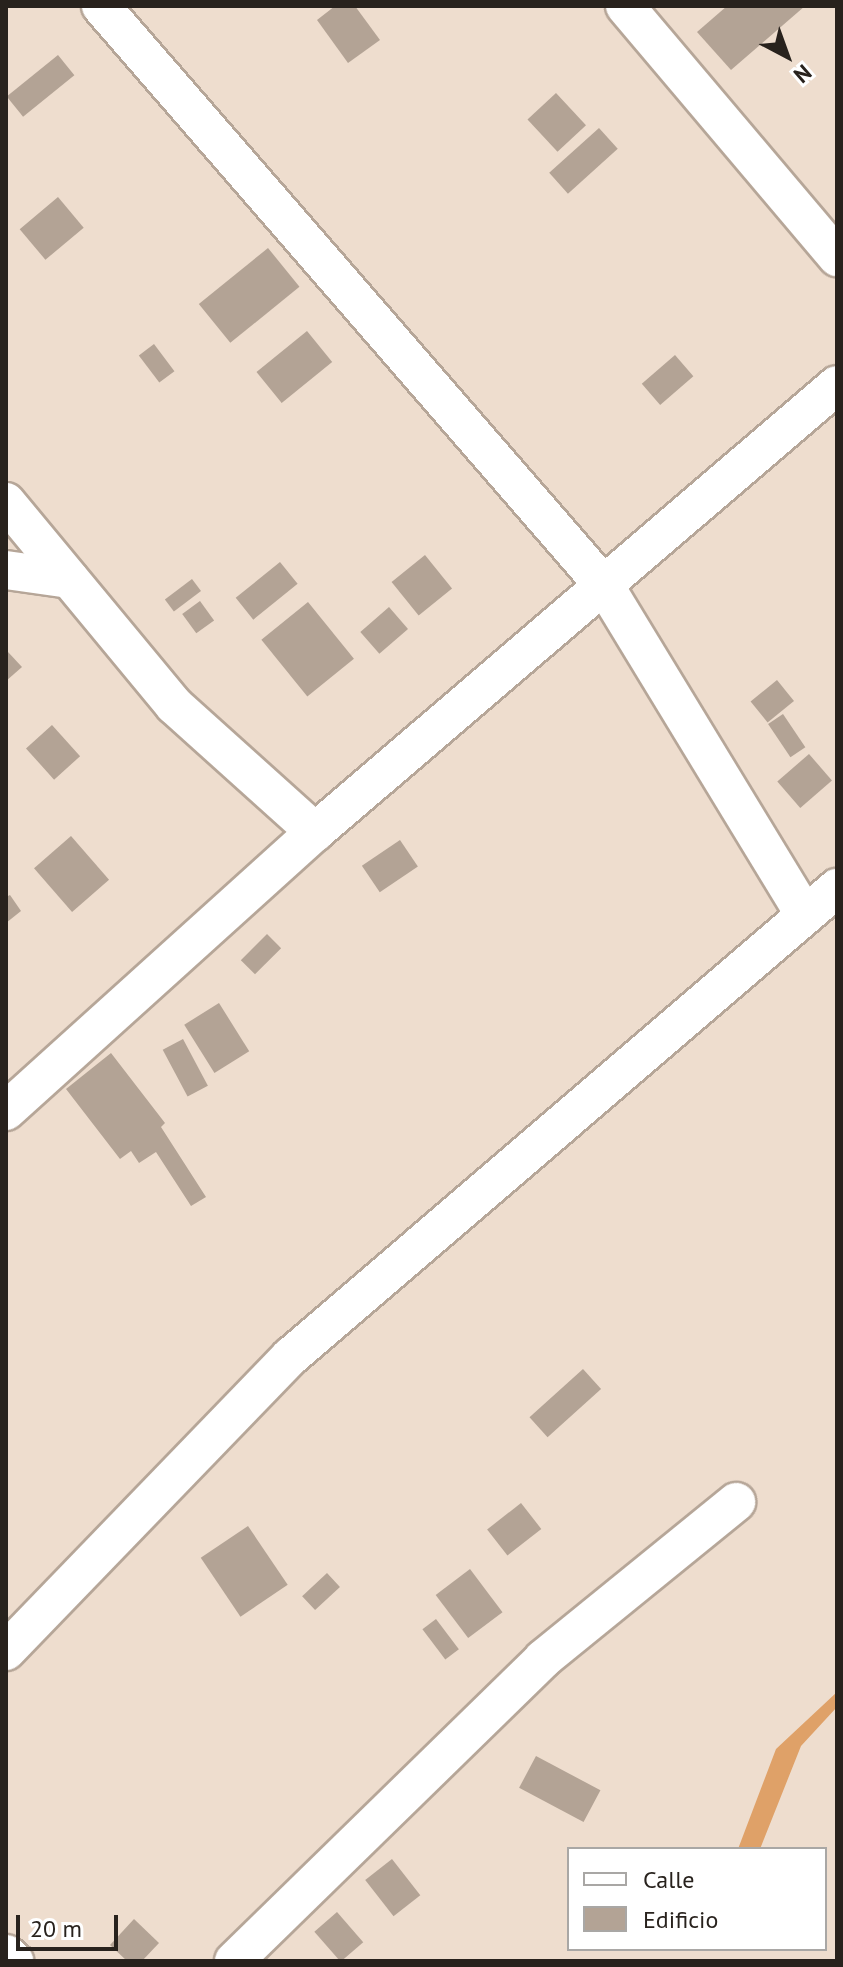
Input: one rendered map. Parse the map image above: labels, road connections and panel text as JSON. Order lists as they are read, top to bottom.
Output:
{
  "legend": ["Calle", "Edificio"],
  "scale_bar": "20 m",
  "north": "bottom right"
}
